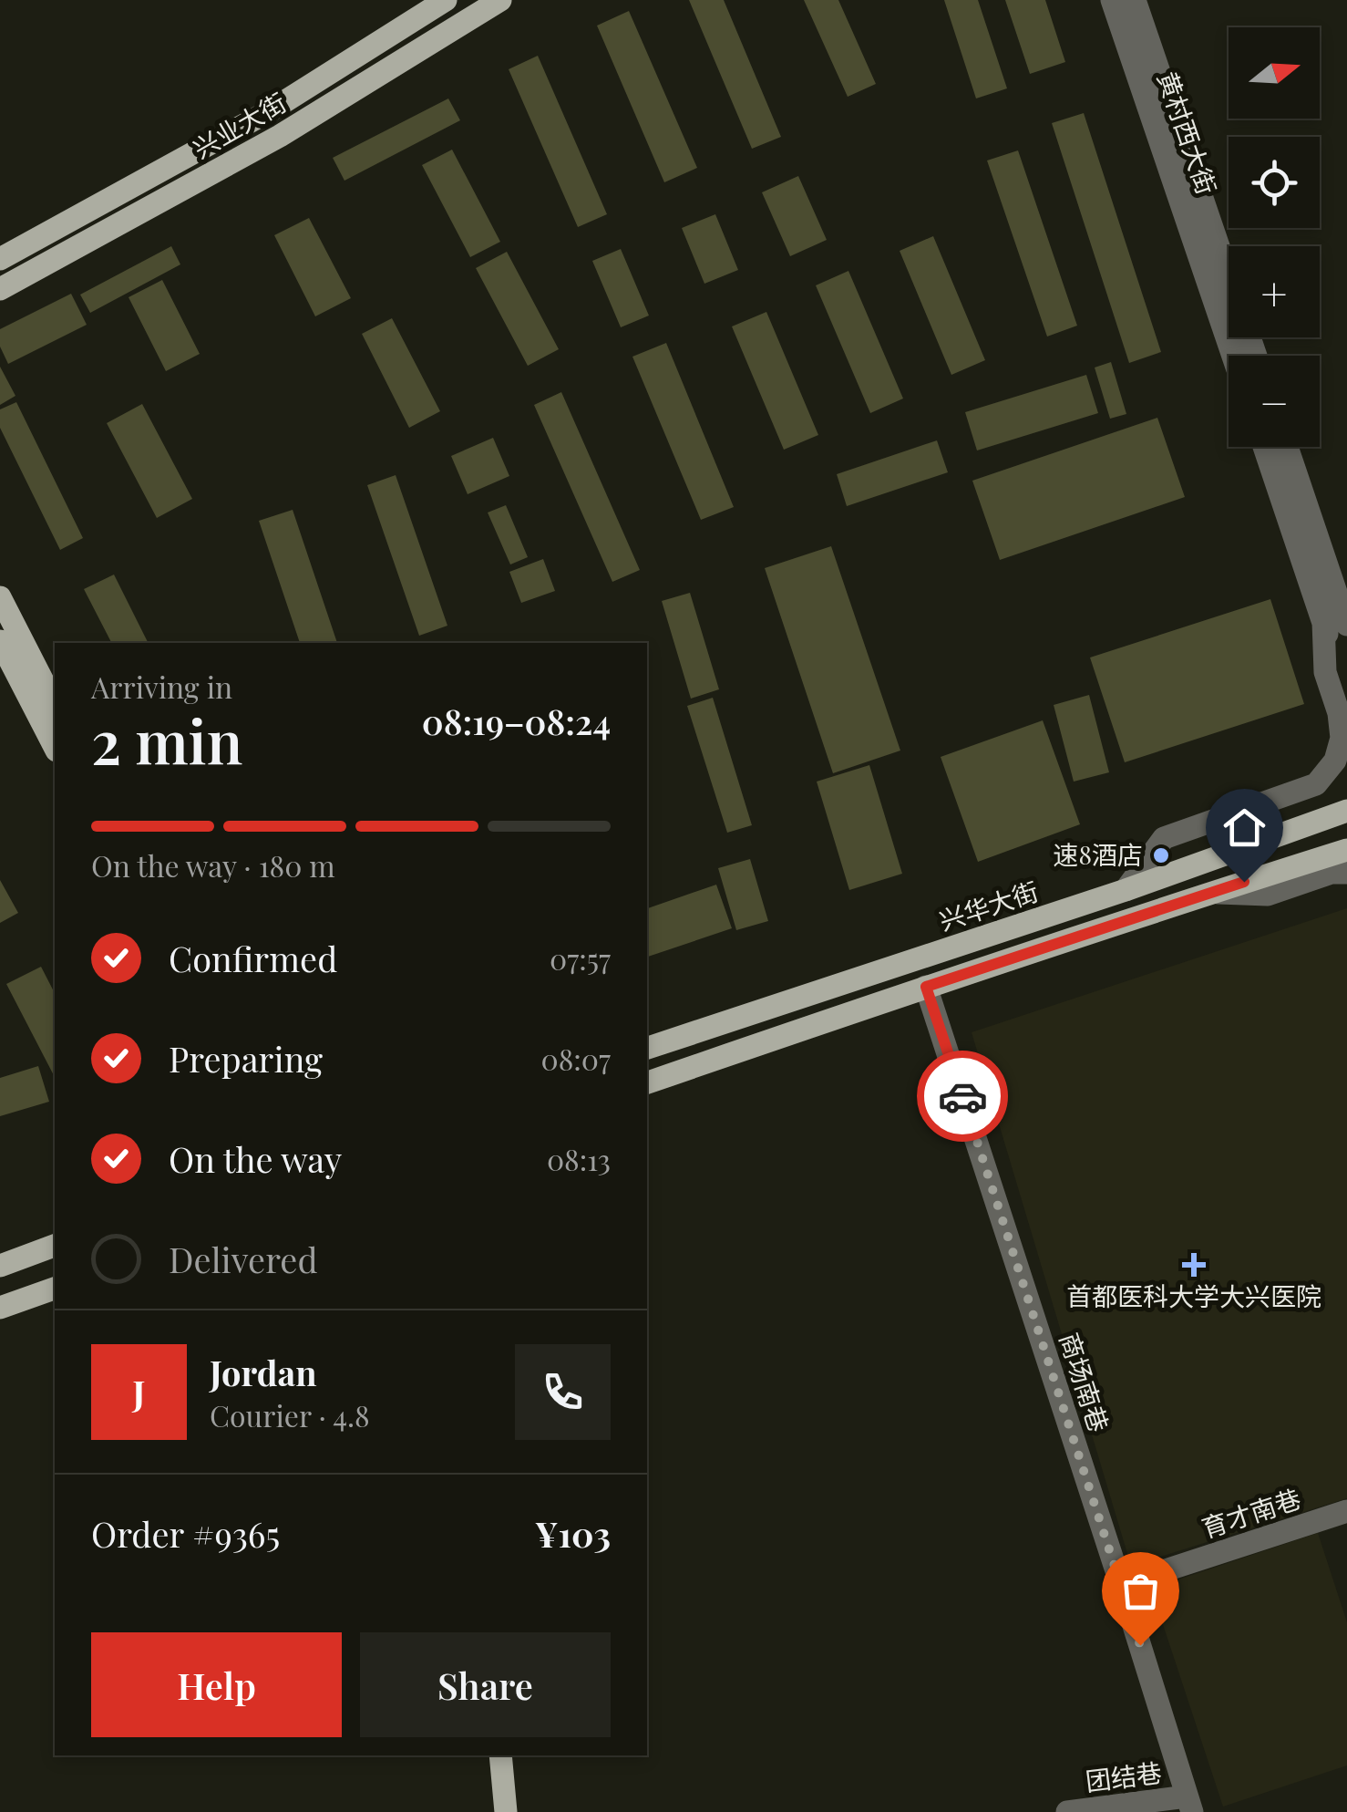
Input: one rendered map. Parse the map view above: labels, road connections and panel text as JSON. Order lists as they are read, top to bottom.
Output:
{
  "streets": {
    "main road": ["兴业大街", "兴华大街"],
    "street": [
      "黄村西大街",
      "商场南巷",
      "育才南巷",
      "团结巷"
    ]
  },
  "crossings": [
    ["商场南巷", "育才南巷"],
    ["商场南巷", "团结巷"]
  ],
  "places": {
    "other": ["速8酒店"],
    "health": ["首都医科大学大兴医院"]
  },
  "north": "right",
  "page": {
    "map_buttons": ["+", "−"],
    "heading": ["2 min", "Arriving in", "08:19–08:24"],
    "panel": [
      "Jordan",
      "Courier · 4.8",
      "Order #9365",
      "¥103"
    ],
    "bar": "On the way · 180 m",
    "list": [
      ["Confirmed", "07:57"],
      ["Preparing", "08:07"],
      ["On the way", "08:13"],
      "Delivered"
    ],
    "round": "J",
    "buttons": ["Help", "Share"]
  }
}
